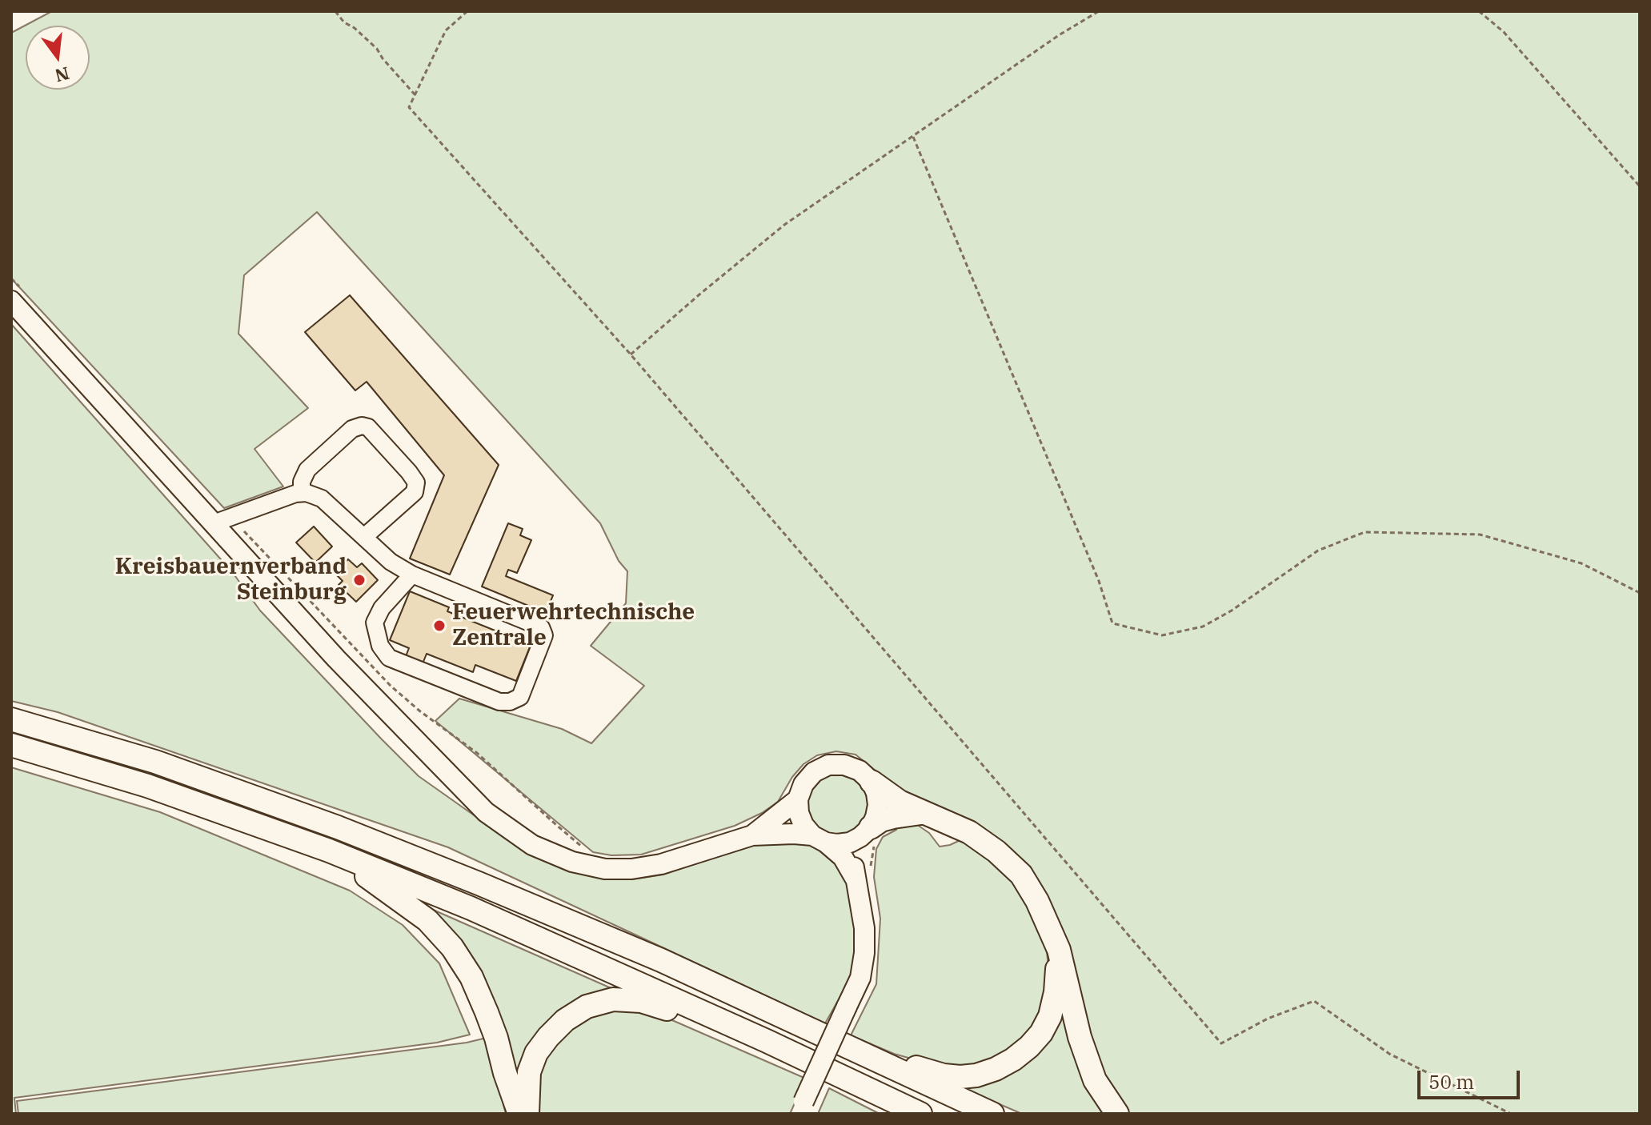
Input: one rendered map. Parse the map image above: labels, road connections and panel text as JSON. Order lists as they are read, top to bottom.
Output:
{
  "places": ["Kreisbauernverband Steinburg", "Feuerwehrtechnische Zentrale"],
  "scale_bar": "50 m",
  "north": "bottom"
}
